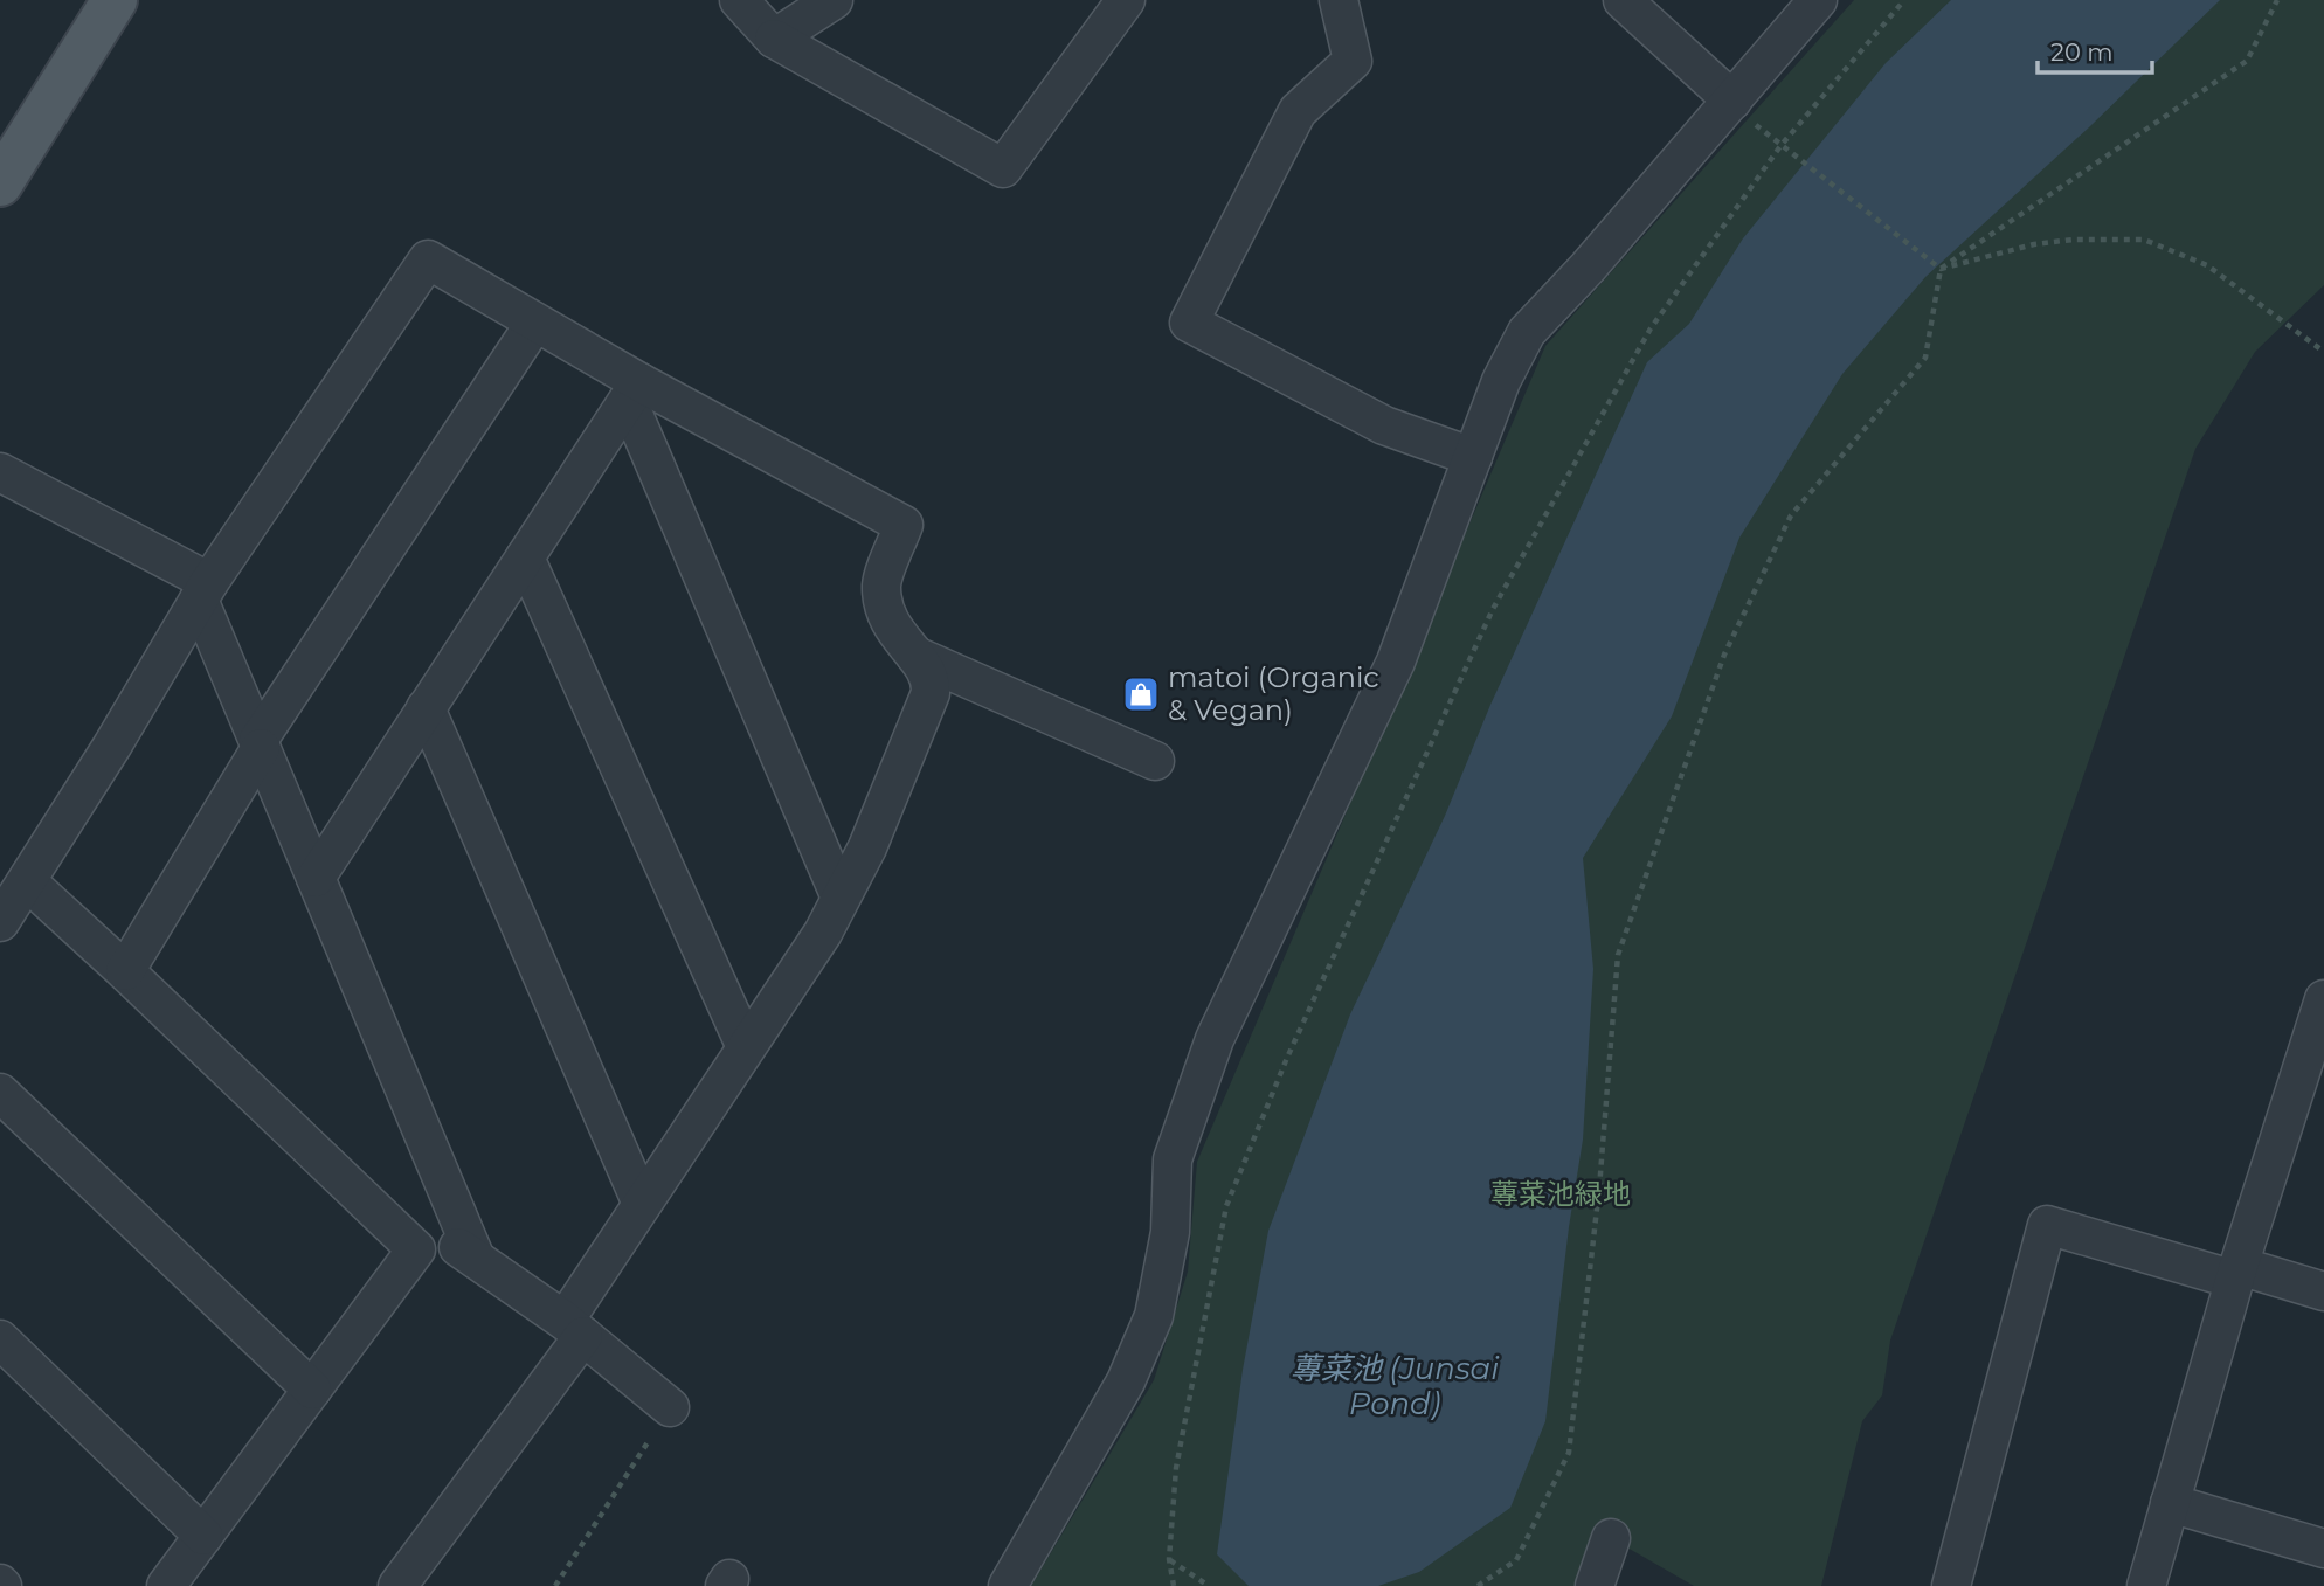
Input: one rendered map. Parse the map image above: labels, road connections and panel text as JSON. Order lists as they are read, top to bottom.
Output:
{
  "water": ["蓴菜池 (Junsai Pond)"],
  "parks": ["蓴菜池緑地"],
  "places": {
    "shop": ["matoi (Organic & Vegan)"]
  },
  "scale_bar": "20 m"
}
